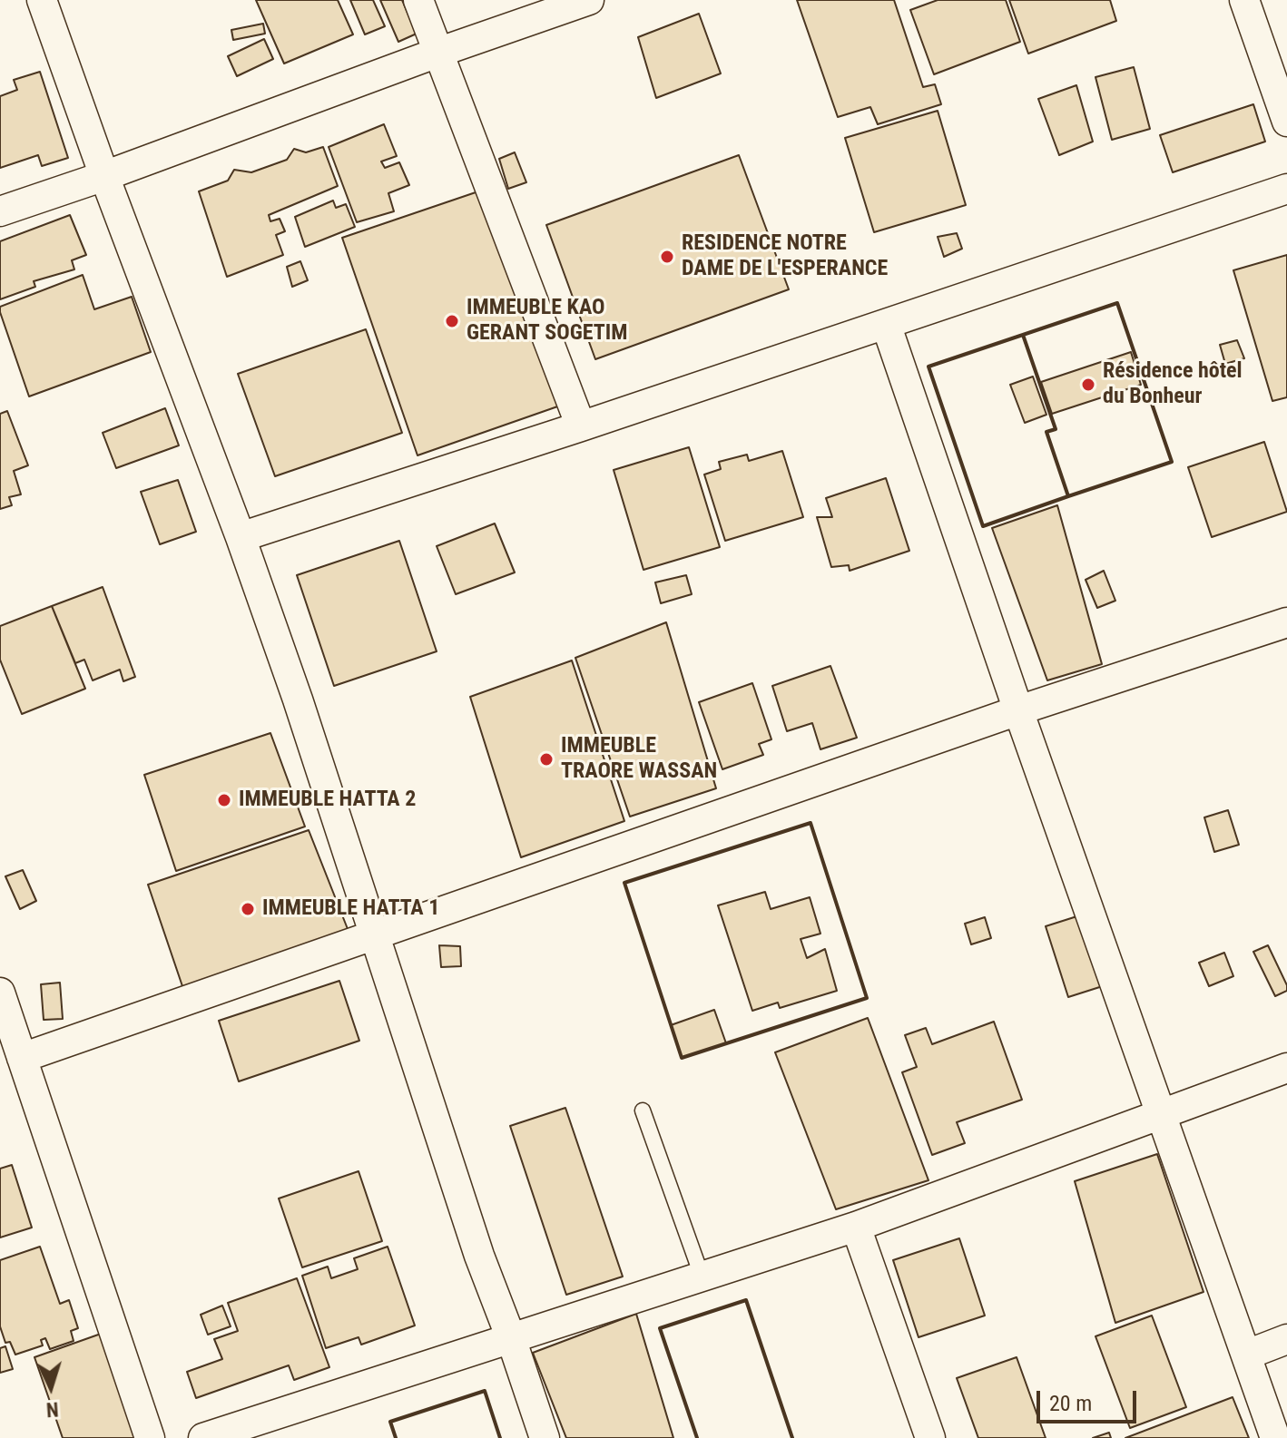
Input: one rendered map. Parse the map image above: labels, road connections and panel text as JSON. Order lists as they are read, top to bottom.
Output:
{
  "places": [
    "RESIDENCE NOTRE DAME DE L'ESPERANCE",
    "IMMEUBLE KAO GERANT SOGETIM",
    "Résidence hôtel du Bonheur",
    "IMMEUBLE TRAORE WASSAN",
    "IMMEUBLE HATTA 2",
    "IMMEUBLE HATTA 1"
  ],
  "scale_bar": "20 m",
  "north": "bottom"
}
